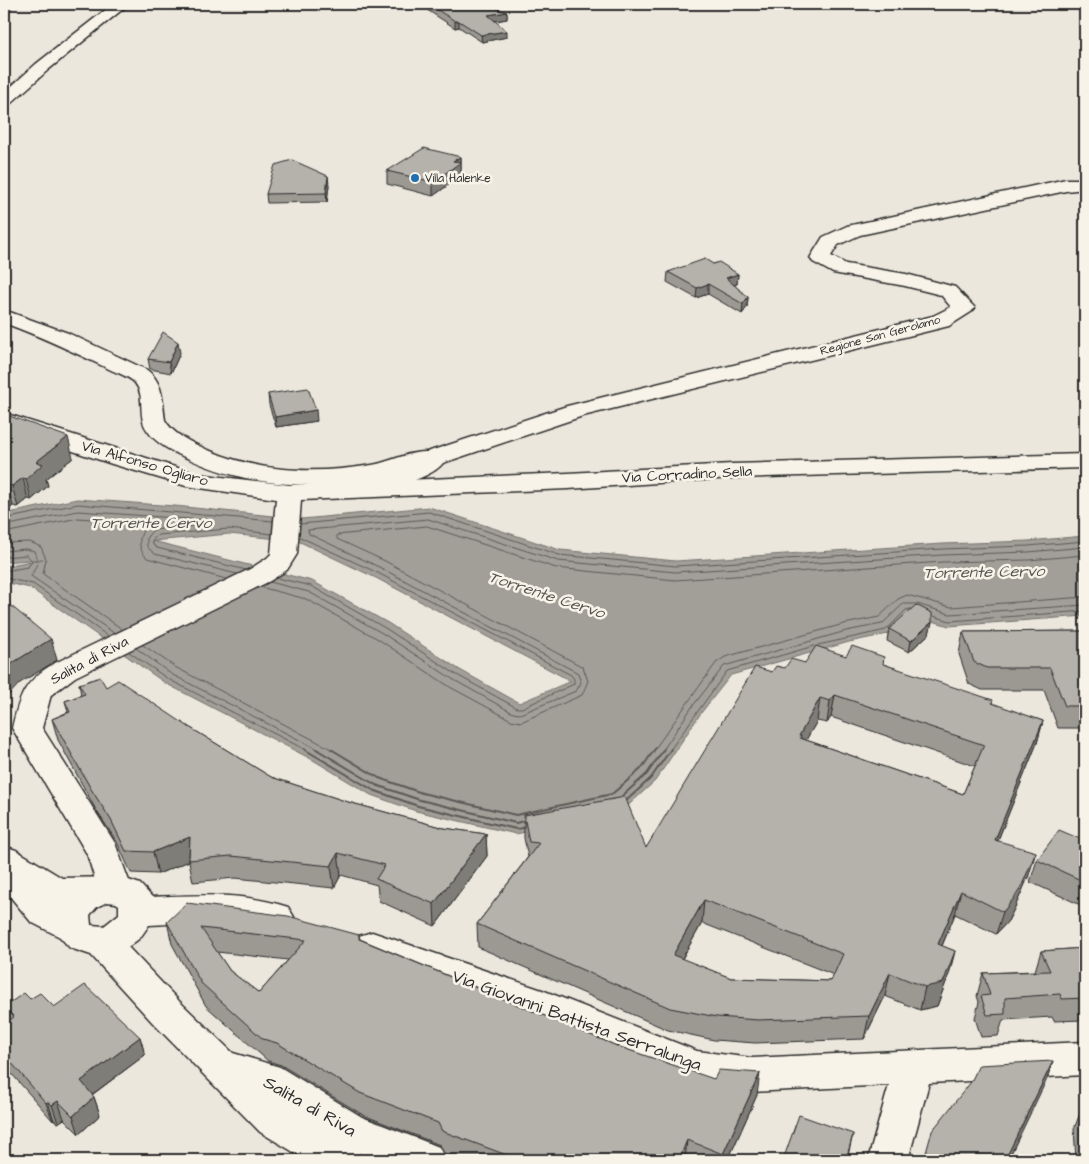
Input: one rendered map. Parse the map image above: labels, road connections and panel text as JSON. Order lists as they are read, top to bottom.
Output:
{
  "streets": {
    "street": [
      "Regione San Gerolamo",
      "Via Alfonso Ogliaro",
      "Via Corradino Sella",
      "Salita di Riva",
      "Via Giovanni Battista Serralunga"
    ]
  },
  "crossings": [
    ["Via Alfonso Ogliaro", "Via Corradino Sella"],
    ["Via Alfonso Ogliaro", "Salita di Riva"],
    ["Via Corradino Sella", "Salita di Riva"]
  ],
  "water": ["Torrente Cervo"],
  "places": ["Villa Halenke"]
}
